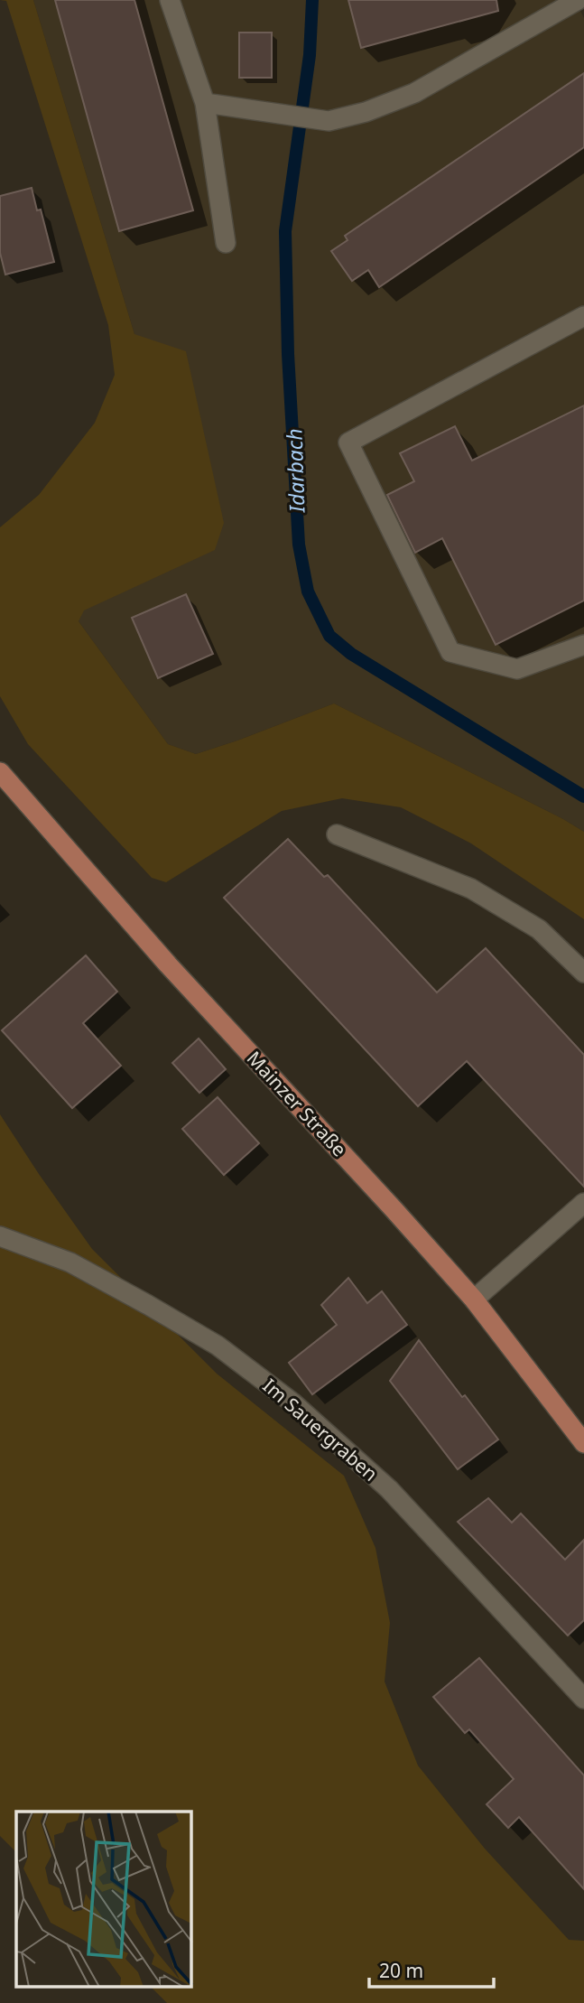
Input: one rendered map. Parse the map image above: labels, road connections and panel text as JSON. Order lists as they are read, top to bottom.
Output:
{
  "streets": {
    "main road": ["Mainzer Straße"],
    "street": ["Im Sauergraben"]
  },
  "water": ["Idarbach"],
  "scale_bar": "20 m"
}
